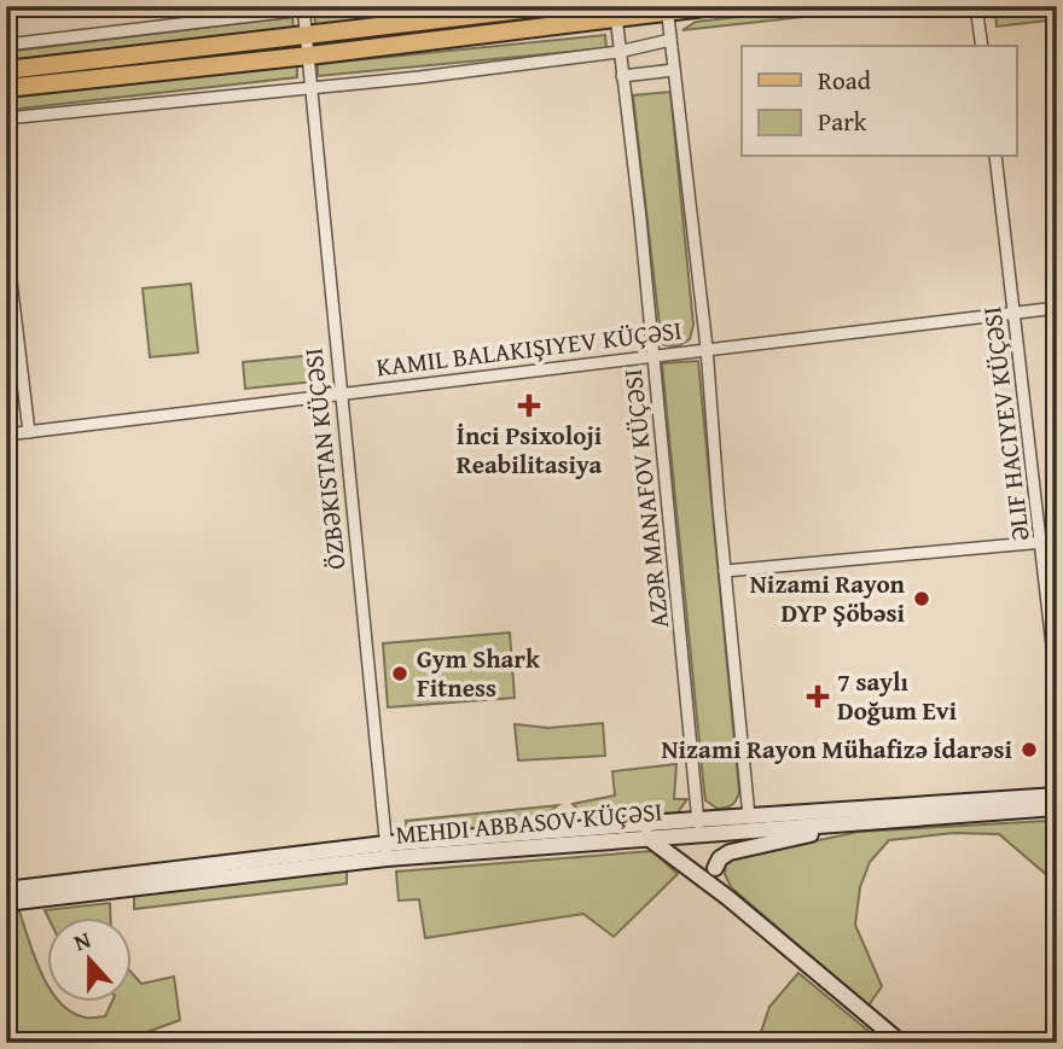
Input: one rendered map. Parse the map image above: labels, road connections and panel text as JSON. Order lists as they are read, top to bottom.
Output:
{
  "streets": {
    "street": [
      "KAMIL BALAKIŞIYEV KÜÇƏSI",
      "ÖZBƏKISTAN KÜÇƏSI",
      "AZƏR MANAFOV KÜÇƏSI",
      "MEHDI ABBASOV KÜÇƏSI"
    ]
  },
  "crossings": [
    ["KAMIL BALAKIŞIYEV KÜÇƏSI", "ÖZBƏKISTAN KÜÇƏSI"],
    ["KAMIL BALAKIŞIYEV KÜÇƏSI", "AZƏR MANAFOV KÜÇƏSI"],
    ["ÖZBƏKISTAN KÜÇƏSI", "MEHDI ABBASOV KÜÇƏSI"],
    ["AZƏR MANAFOV KÜÇƏSI", "MEHDI ABBASOV KÜÇƏSI"]
  ],
  "places": {
    "health": ["İnci Psixoloji Reabilitasiya", "7 saylı Doğum Evi"],
    "other": ["Nizami Rayon DYP Şöbəsi", "Gym Shark Fitness", "Nizami Rayon Mühafizə İdarəsi"]
  },
  "legend": ["Road", "Park"],
  "north": "top"
}
